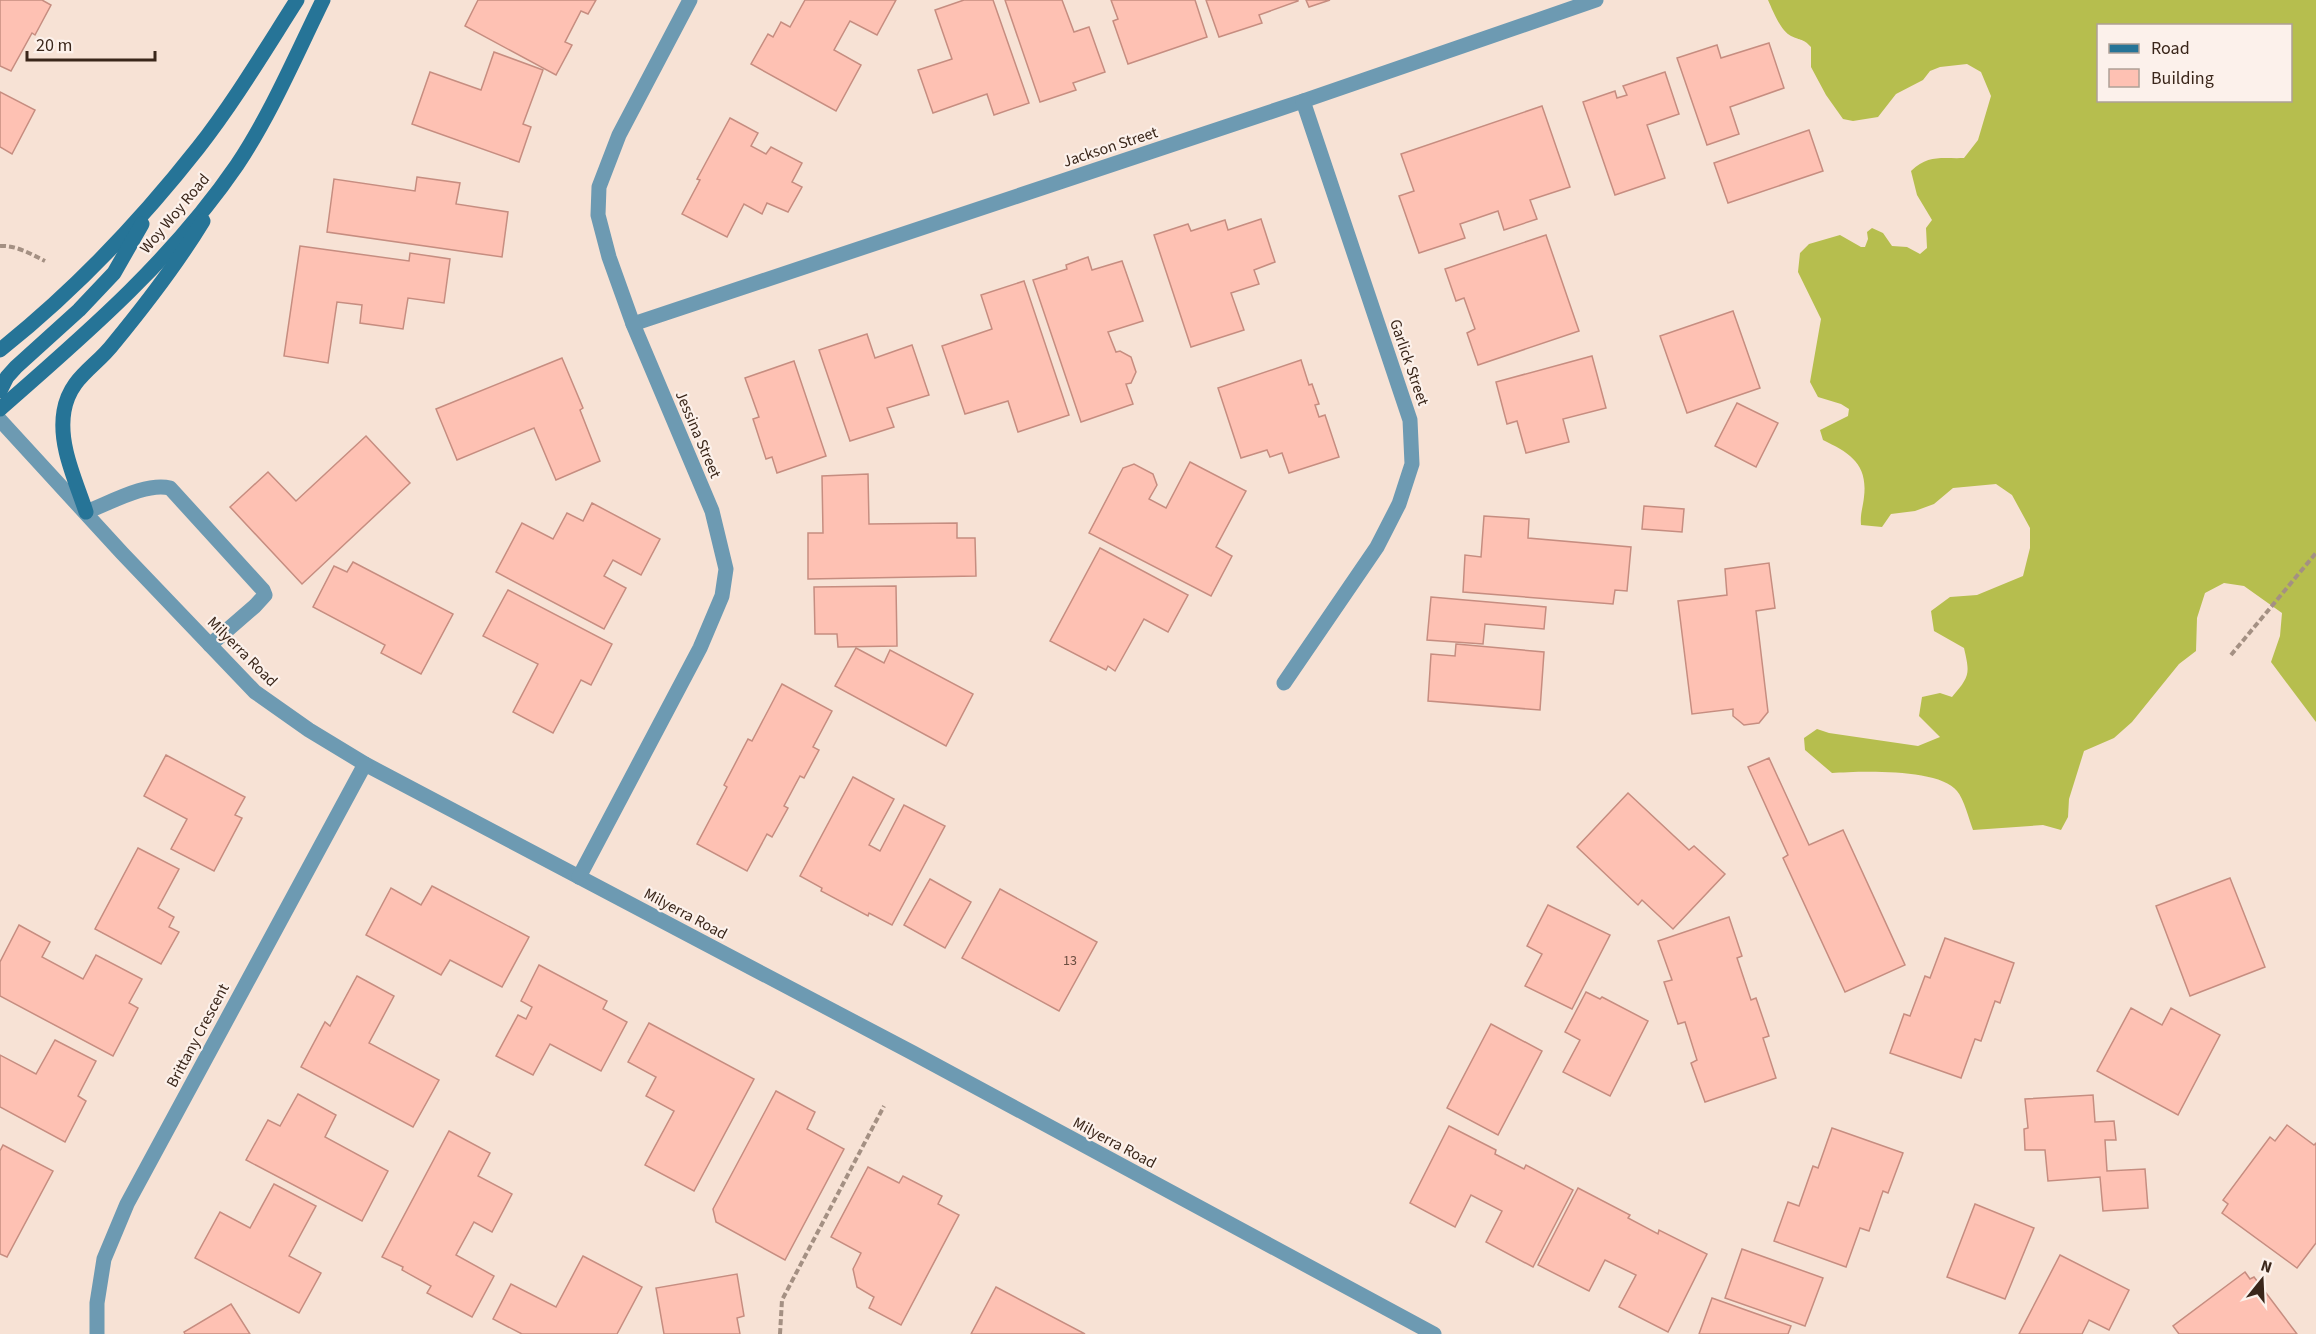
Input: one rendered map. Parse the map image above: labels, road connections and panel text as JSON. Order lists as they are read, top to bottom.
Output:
{
  "streets": {
    "main road": ["Woy Woy Road"],
    "street": [
      "Jackson Street",
      "Garlick Street",
      "Jessina Street",
      "Milyerra Road",
      "Brittany Crescent"
    ]
  },
  "crossings": [
    ["Jackson Street", "Garlick Street"],
    ["Jackson Street", "Jessina Street"],
    ["Jessina Street", "Milyerra Road"],
    ["Milyerra Road", "Brittany Crescent"]
  ],
  "house_numbers": ["13"],
  "legend": ["Road", "Building"],
  "scale_bar": "20 m",
  "north": "top"
}
